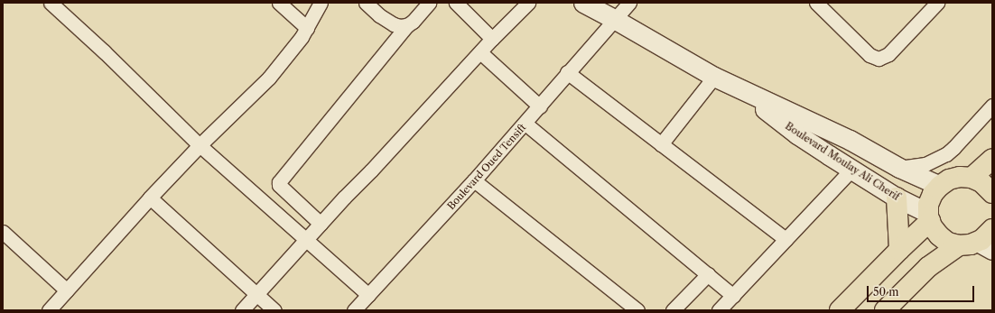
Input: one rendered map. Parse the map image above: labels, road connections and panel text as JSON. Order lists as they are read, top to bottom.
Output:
{
  "streets": {
    "main road": ["Boulevard Moulay Ali Cherif"],
    "street": ["Boulevard Oued Tensift"]
  },
  "crossings": [
    ["Boulevard Moulay Ali Cherif", "Boulevard Oued Tensift"]
  ],
  "scale_bar": "50 m"
}
